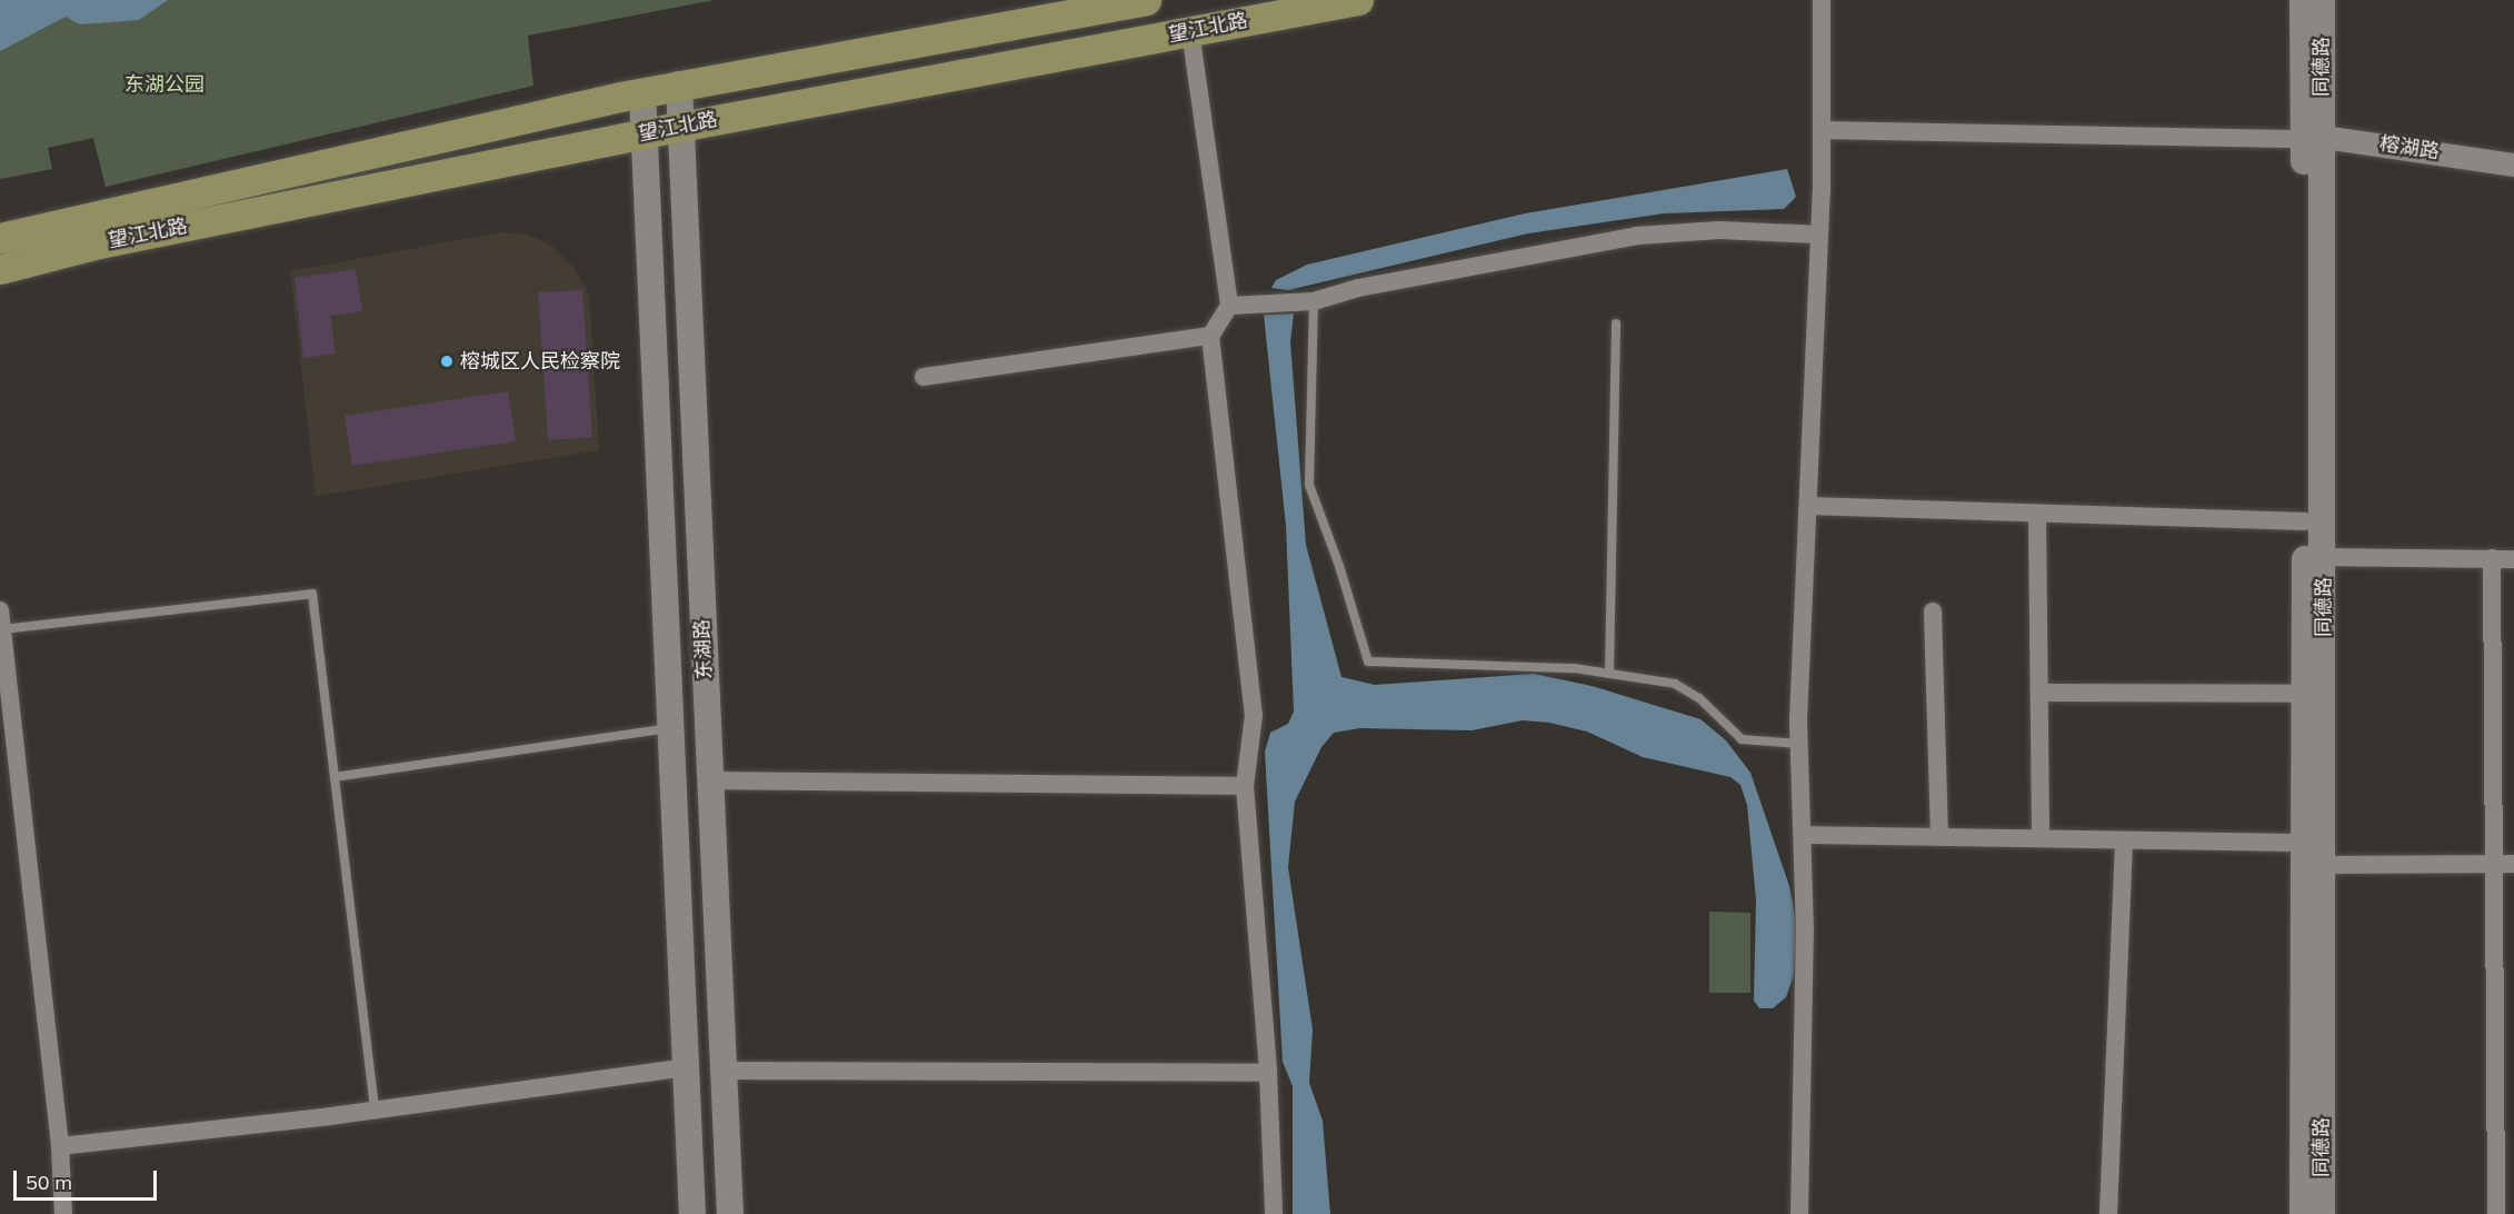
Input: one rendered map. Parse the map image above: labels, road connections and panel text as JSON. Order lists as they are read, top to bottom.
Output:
{
  "streets": {
    "main road": ["望江北路", "同德路", "东湖路"],
    "street": ["榕湖路"]
  },
  "crossings": [
    ["望江北路", "东湖路"],
    ["同德路", "榕湖路"]
  ],
  "parks": ["东湖公园"],
  "places": ["榕城区人民检察院"],
  "scale_bar": "50 m"
}
